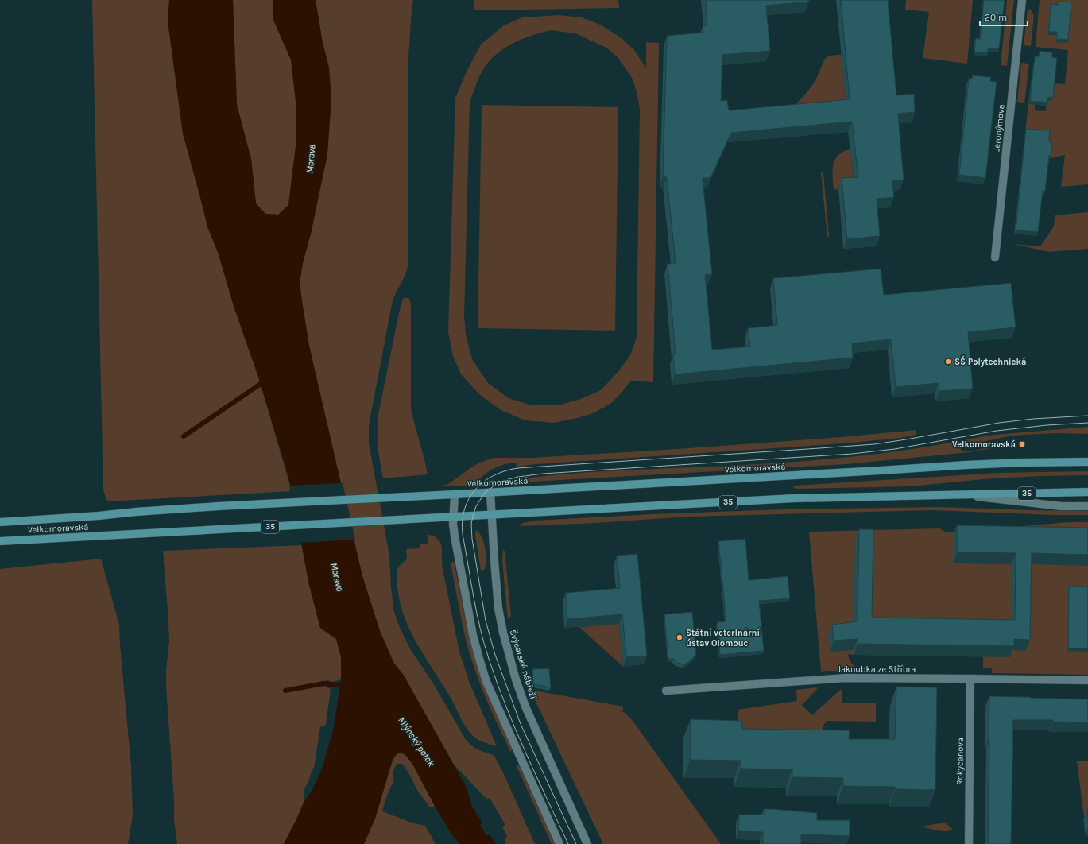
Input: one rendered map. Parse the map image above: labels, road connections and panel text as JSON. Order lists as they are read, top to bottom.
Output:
{
  "streets": {
    "main road": ["Velkomoravská", "35"],
    "street": [
      "Jeronýmova",
      "Švýcarské nábřeží",
      "Jakoubka ze Stříbra",
      "Rokycanova"
    ]
  },
  "crossings": [
    ["Velkomoravská", "35"],
    ["Velkomoravská", "Švýcarské nábřeží"],
    ["35", "Švýcarské nábřeží"],
    ["Jakoubka ze Stříbra", "Rokycanova"]
  ],
  "water": ["Morava", "Mlýnský potok"],
  "places": {
    "other": ["SŠ Polytechnická", "Státní veterinární ústav Olomouc"],
    "transit": ["Velkomoravská"]
  },
  "scale_bar": "20 m"
}
